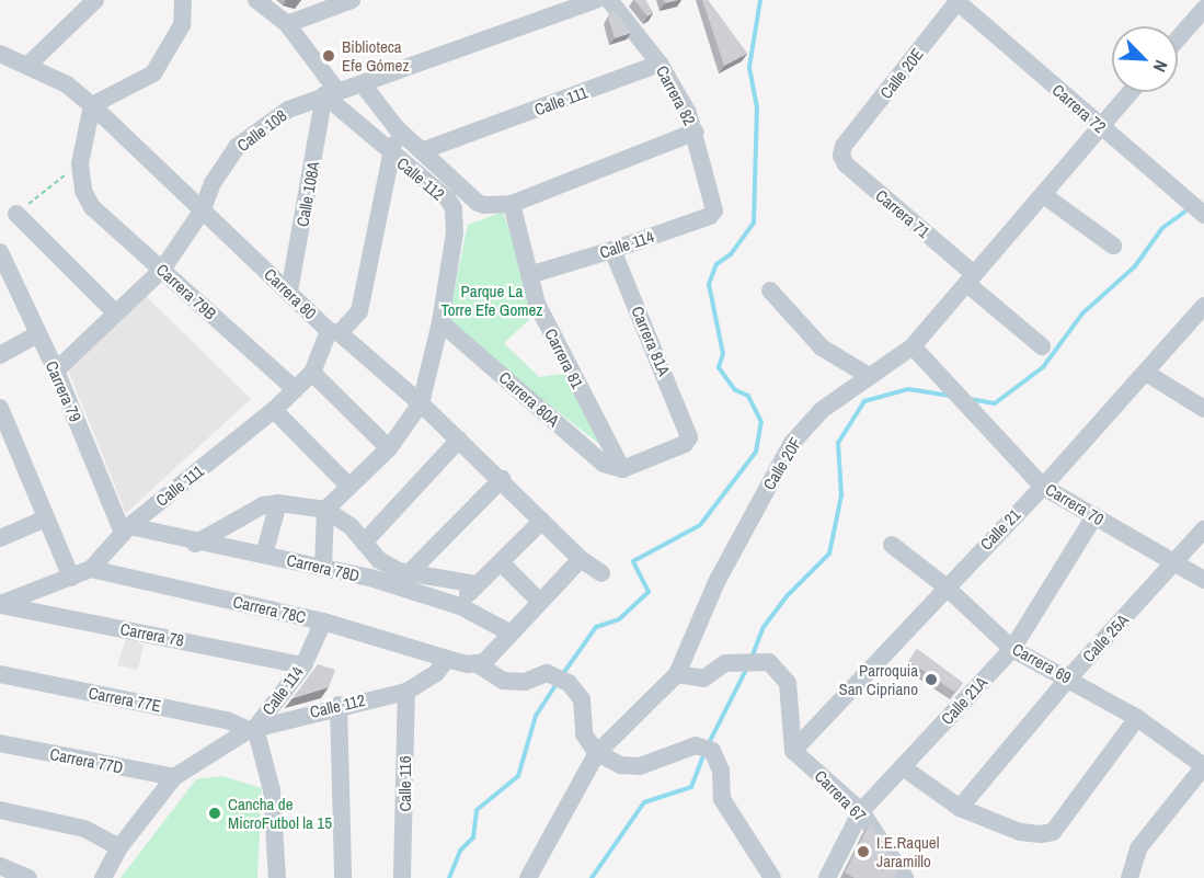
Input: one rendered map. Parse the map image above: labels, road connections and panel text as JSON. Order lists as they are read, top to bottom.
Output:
{
  "streets": {
    "street": [
      "Calle 20E",
      "Carrera 82",
      "Calle 111",
      "Carrera 72",
      "Calle 108",
      "Calle 112",
      "Calle 108A",
      "Carrera 71",
      "Calle 114",
      "Carrera 79B",
      "Carrera 80",
      "Carrera 81A",
      "Carrera 81",
      "Carrera 79",
      "Carrera 80A",
      "Calle 20F",
      "Carrera 70",
      "Calle 21",
      "Carrera 78D",
      "Carrera 78C",
      "Carrera 78",
      "Calle 25A",
      "Carrera 69",
      "Carrera 77E",
      "Calle 21A",
      "Carrera 77D",
      "Calle 116",
      "Carrera 67"
    ]
  },
  "crossings": [
    ["Calle 20E", "Carrera 72"],
    ["Calle 20E", "Carrera 71"],
    ["Carrera 82", "Calle 111"],
    ["Carrera 82", "Calle 114"],
    ["Calle 111", "Calle 112"],
    ["Calle 111", "Carrera 79B"],
    ["Calle 111", "Carrera 80"],
    ["Calle 111", "Carrera 79"],
    ["Calle 111", "Carrera 78D"],
    ["Calle 111", "Carrera 78C"],
    ["Calle 111", "Carrera 78"],
    ["Carrera 72", "Calle 20F"],
    ["Calle 108", "Calle 112"],
    ["Calle 108", "Calle 108A"],
    ["Calle 108", "Carrera 79B"],
    ["Calle 108", "Carrera 80"],
    ["Calle 108", "Carrera 79"],
    ["Calle 112", "Calle 108A"],
    ["Calle 112", "Calle 114"],
    ["Calle 112", "Carrera 80"],
    ["Calle 112", "Carrera 80A"],
    ["Calle 112", "Carrera 78C"],
    ["Calle 112", "Carrera 77E"],
    ["Calle 112", "Carrera 77D"],
    ["Calle 112", "Calle 116"],
    ["Calle 108A", "Carrera 80"],
    ["Carrera 71", "Calle 20F"],
    ["Calle 114", "Carrera 81A"],
    ["Calle 114", "Carrera 81"],
    ["Calle 114", "Carrera 78C"],
    ["Calle 114", "Carrera 78"],
    ["Calle 114", "Carrera 77E"],
    ["Carrera 81A", "Carrera 81"],
    ["Carrera 81A", "Carrera 80A"],
    ["Carrera 81", "Carrera 80A"],
    ["Carrera 79", "Carrera 78D"],
    ["Calle 20F", "Carrera 70"],
    ["Carrera 70", "Calle 21"],
    ["Carrera 70", "Calle 25A"],
    ["Carrera 70", "Calle 21A"],
    ["Calle 21", "Carrera 69"],
    ["Calle 21", "Carrera 67"],
    ["Calle 25A", "Carrera 69"],
    ["Carrera 69", "Calle 21A"],
    ["Calle 21A", "Carrera 67"]
  ],
  "parks": ["Parque La Torre Efe Gomez"],
  "places": [
    "Biblioteca Efe Gómez",
    "Parroquia San Cipriano",
    "Cancha de MicroFutbol la 15",
    "I.E.Raquel Jaramillo"
  ],
  "north": "bottom right"
}
